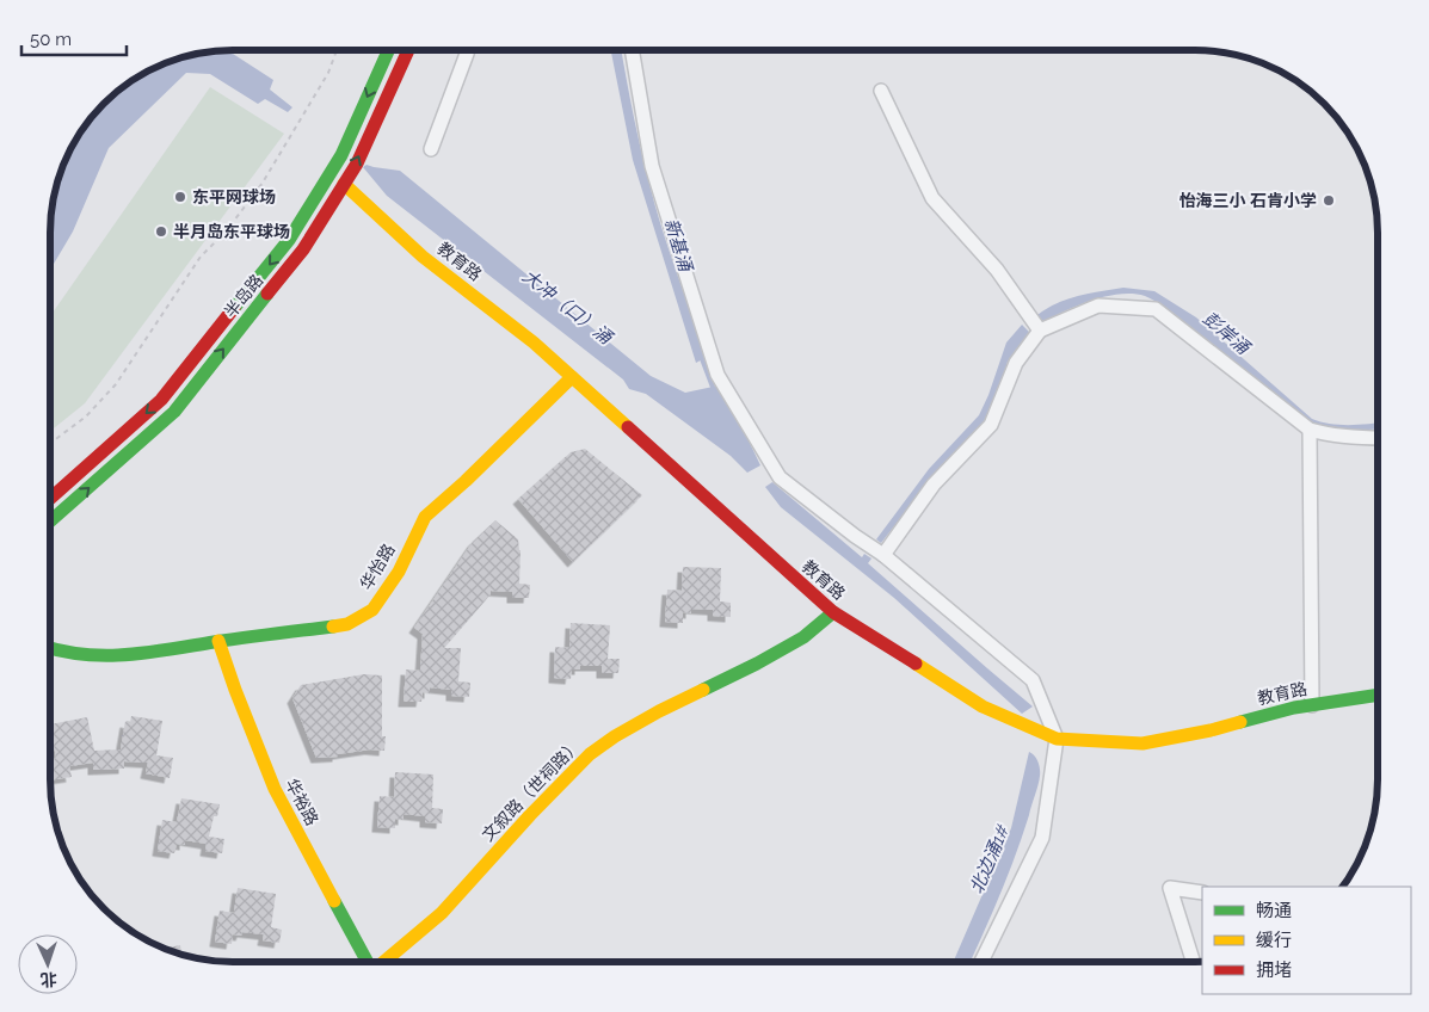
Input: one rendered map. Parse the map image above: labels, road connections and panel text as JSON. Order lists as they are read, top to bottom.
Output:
{
  "streets": {
    "street": [
      "教育路",
      "半岛路",
      "华怡路",
      "文叙路（世祠路）",
      "华裕路"
    ]
  },
  "crossings": [
    ["教育路", "半岛路"],
    ["教育路", "华怡路"],
    ["教育路", "文叙路（世祠路）"],
    ["华怡路", "华裕路"]
  ],
  "water": [
    "新基涌",
    "大冲（口）涌",
    "彭岸涌",
    "北边涌1#"
  ],
  "places": ["东平网球场", "怡海三小 石肯小学", "半月岛东平球场"],
  "legend": ["畅通", "缓行", "拥堵"],
  "scale_bar": "50 m",
  "north": "bottom"
}
